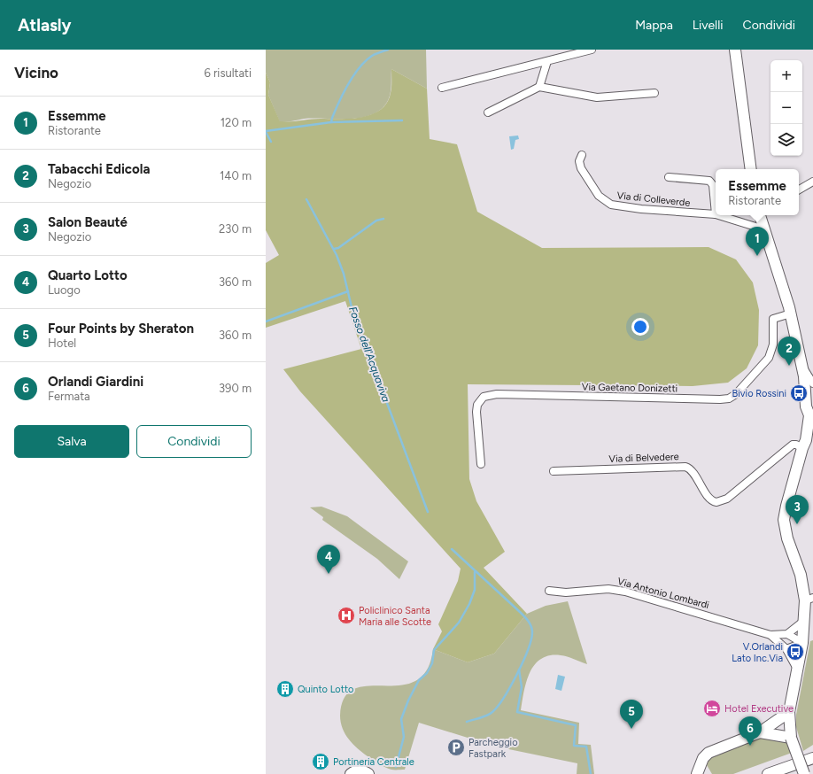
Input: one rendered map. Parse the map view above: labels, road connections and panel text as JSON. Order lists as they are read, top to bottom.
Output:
{
  "streets": {
    "street": [
      "Via di Colleverde",
      "Via Gaetano Donizetti",
      "Via di Belvedere",
      "Via Antonio Lombardi"
    ]
  },
  "water": ["Fosso dell'Acquaviva"],
  "places": {
    "bus stop": ["Bivio Rossini", "V.Orlandi Lato Inc.Via"],
    "hospital": ["Policlinico Santa Maria alle Scotte"],
    "building": ["Quinto Lotto", "Portineria Centrale"],
    "hotel": ["Hotel Executive"],
    "parking": ["Parcheggio Fastpark"]
  },
  "page": {
    "header": "Atlasly",
    "nav": ["Mappa", "Livelli", "Condividi"],
    "heading": ["Vicino", "6 risultati"],
    "map_buttons": ["+", "−"],
    "list": [
      {
        "mark": "1",
        "name": "Essemme",
        "note": "Ristorante",
        "value": "120 m"
      },
      {
        "mark": "2",
        "name": "Tabacchi Edicola",
        "note": "Negozio",
        "value": "140 m"
      },
      {
        "mark": "3",
        "name": "Salon Beauté",
        "note": "Negozio",
        "value": "230 m"
      },
      {
        "mark": "4",
        "name": "Quarto Lotto",
        "note": "Luogo",
        "value": "360 m"
      },
      {
        "mark": "5",
        "name": "Four Points by Sheraton",
        "note": "Hotel",
        "value": "360 m"
      },
      {
        "mark": "6",
        "name": "Orlandi Giardini",
        "note": "Fermata",
        "value": "390 m"
      }
    ],
    "popup": ["Essemme", "Ristorante"],
    "pins": [
      "1",
      "2",
      "3",
      "4",
      "5",
      "6"
    ],
    "buttons": ["Salva", "Condividi"]
  }
}
